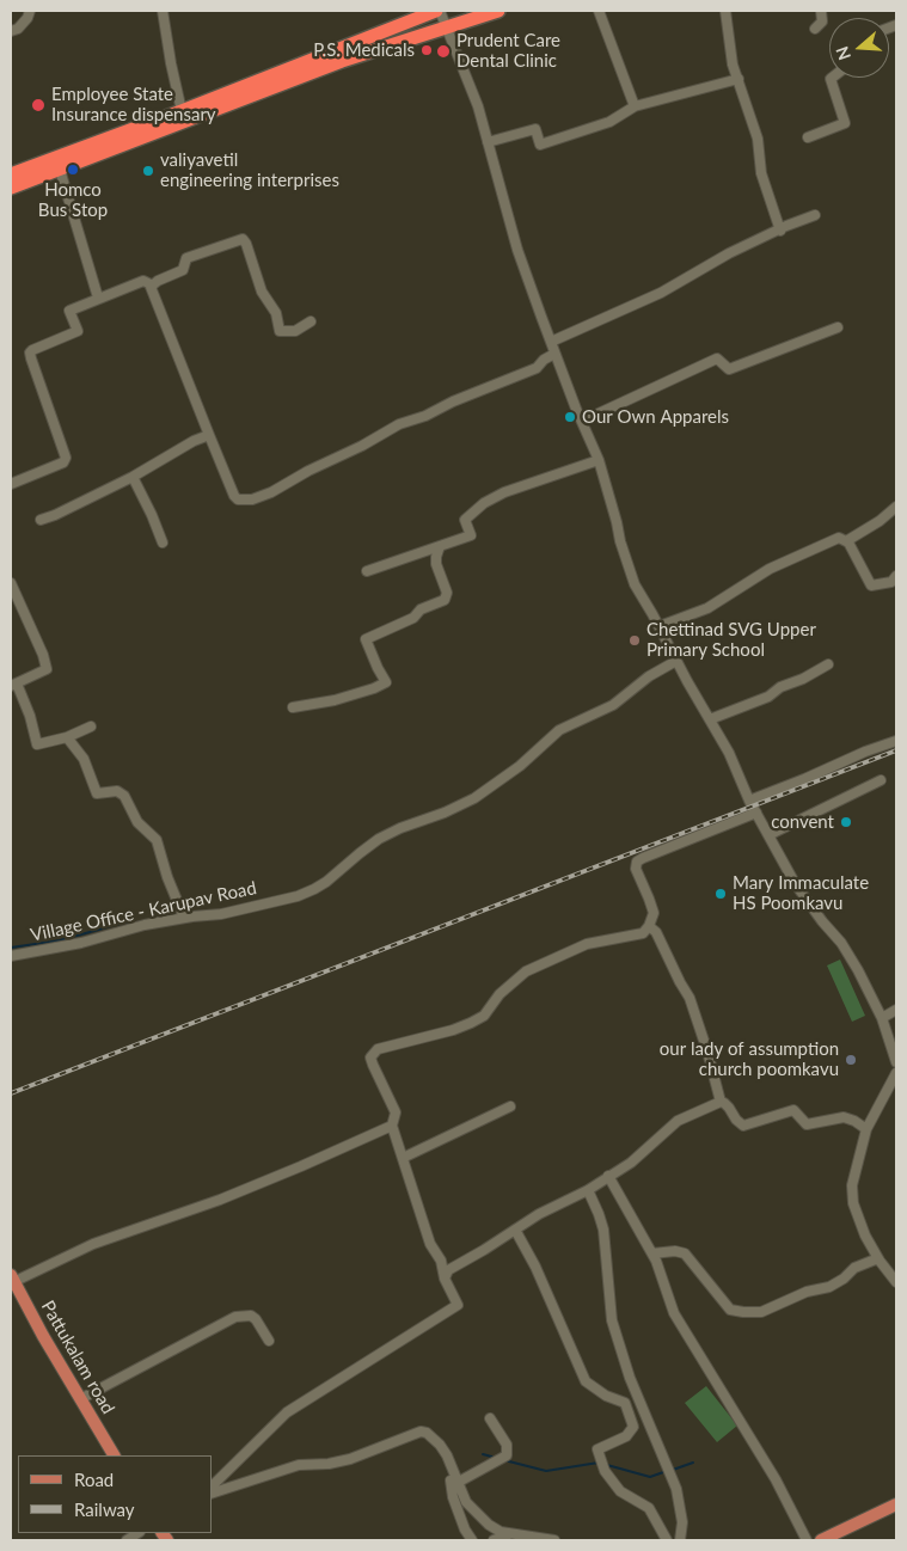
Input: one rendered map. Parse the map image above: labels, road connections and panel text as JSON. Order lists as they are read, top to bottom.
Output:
{
  "streets": {
    "main road": ["Pattukalam road"],
    "street": ["Village Office - Karupav Road"]
  },
  "places": [
    "P.S. Medicals",
    "Prudent Care Dental Clinic",
    "Employee State Insurance dispensary",
    "Homco Bus Stop",
    "valiyavetil engineering interprises",
    "Our Own Apparels",
    "Chettinad SVG Upper Primary School",
    "convent",
    "Mary Immaculate HS Poomkavu",
    "our lady of assumption church poomkavu"
  ],
  "legend": ["Road", "Railway"],
  "north": "left"
}
